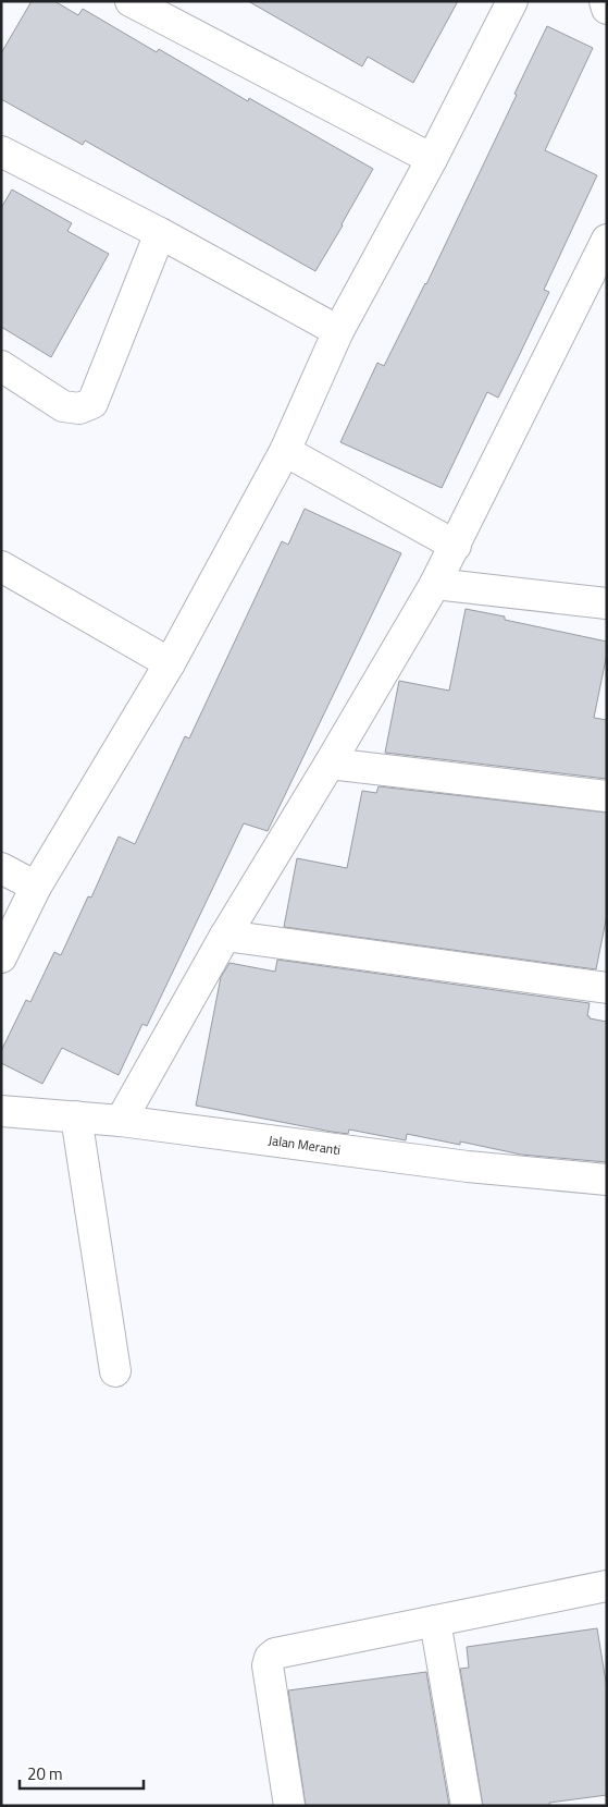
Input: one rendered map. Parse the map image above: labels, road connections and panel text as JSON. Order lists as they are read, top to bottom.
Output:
{
  "streets": {
    "street": ["Jalan Meranti"]
  },
  "scale_bar": "20 m"
}
